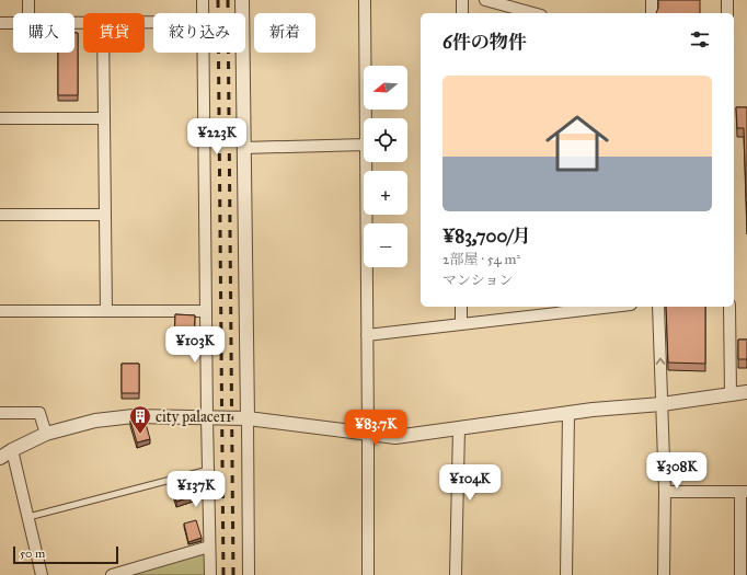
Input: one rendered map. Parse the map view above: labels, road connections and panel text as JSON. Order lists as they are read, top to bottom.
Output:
{
  "places": {
    "building": ["city palace11"]
  },
  "scale_bar": "50 m",
  "north": "left",
  "page": {
    "chip": [
      "購入",
      "賃貸",
      "絞り込み",
      "新着"
    ],
    "heading": "6件の物件",
    "map_buttons": ["+", "−"],
    "list": [
      {
        "name": "¥83,700/月",
        "note": "2部屋 · 54 m² · マンション"
      }
    ],
    "price": [
      "¥223K",
      "¥103K",
      "¥83.7K",
      "¥308K",
      "¥104K",
      "¥137K"
    ],
    "scale": "50 m"
  }
}
